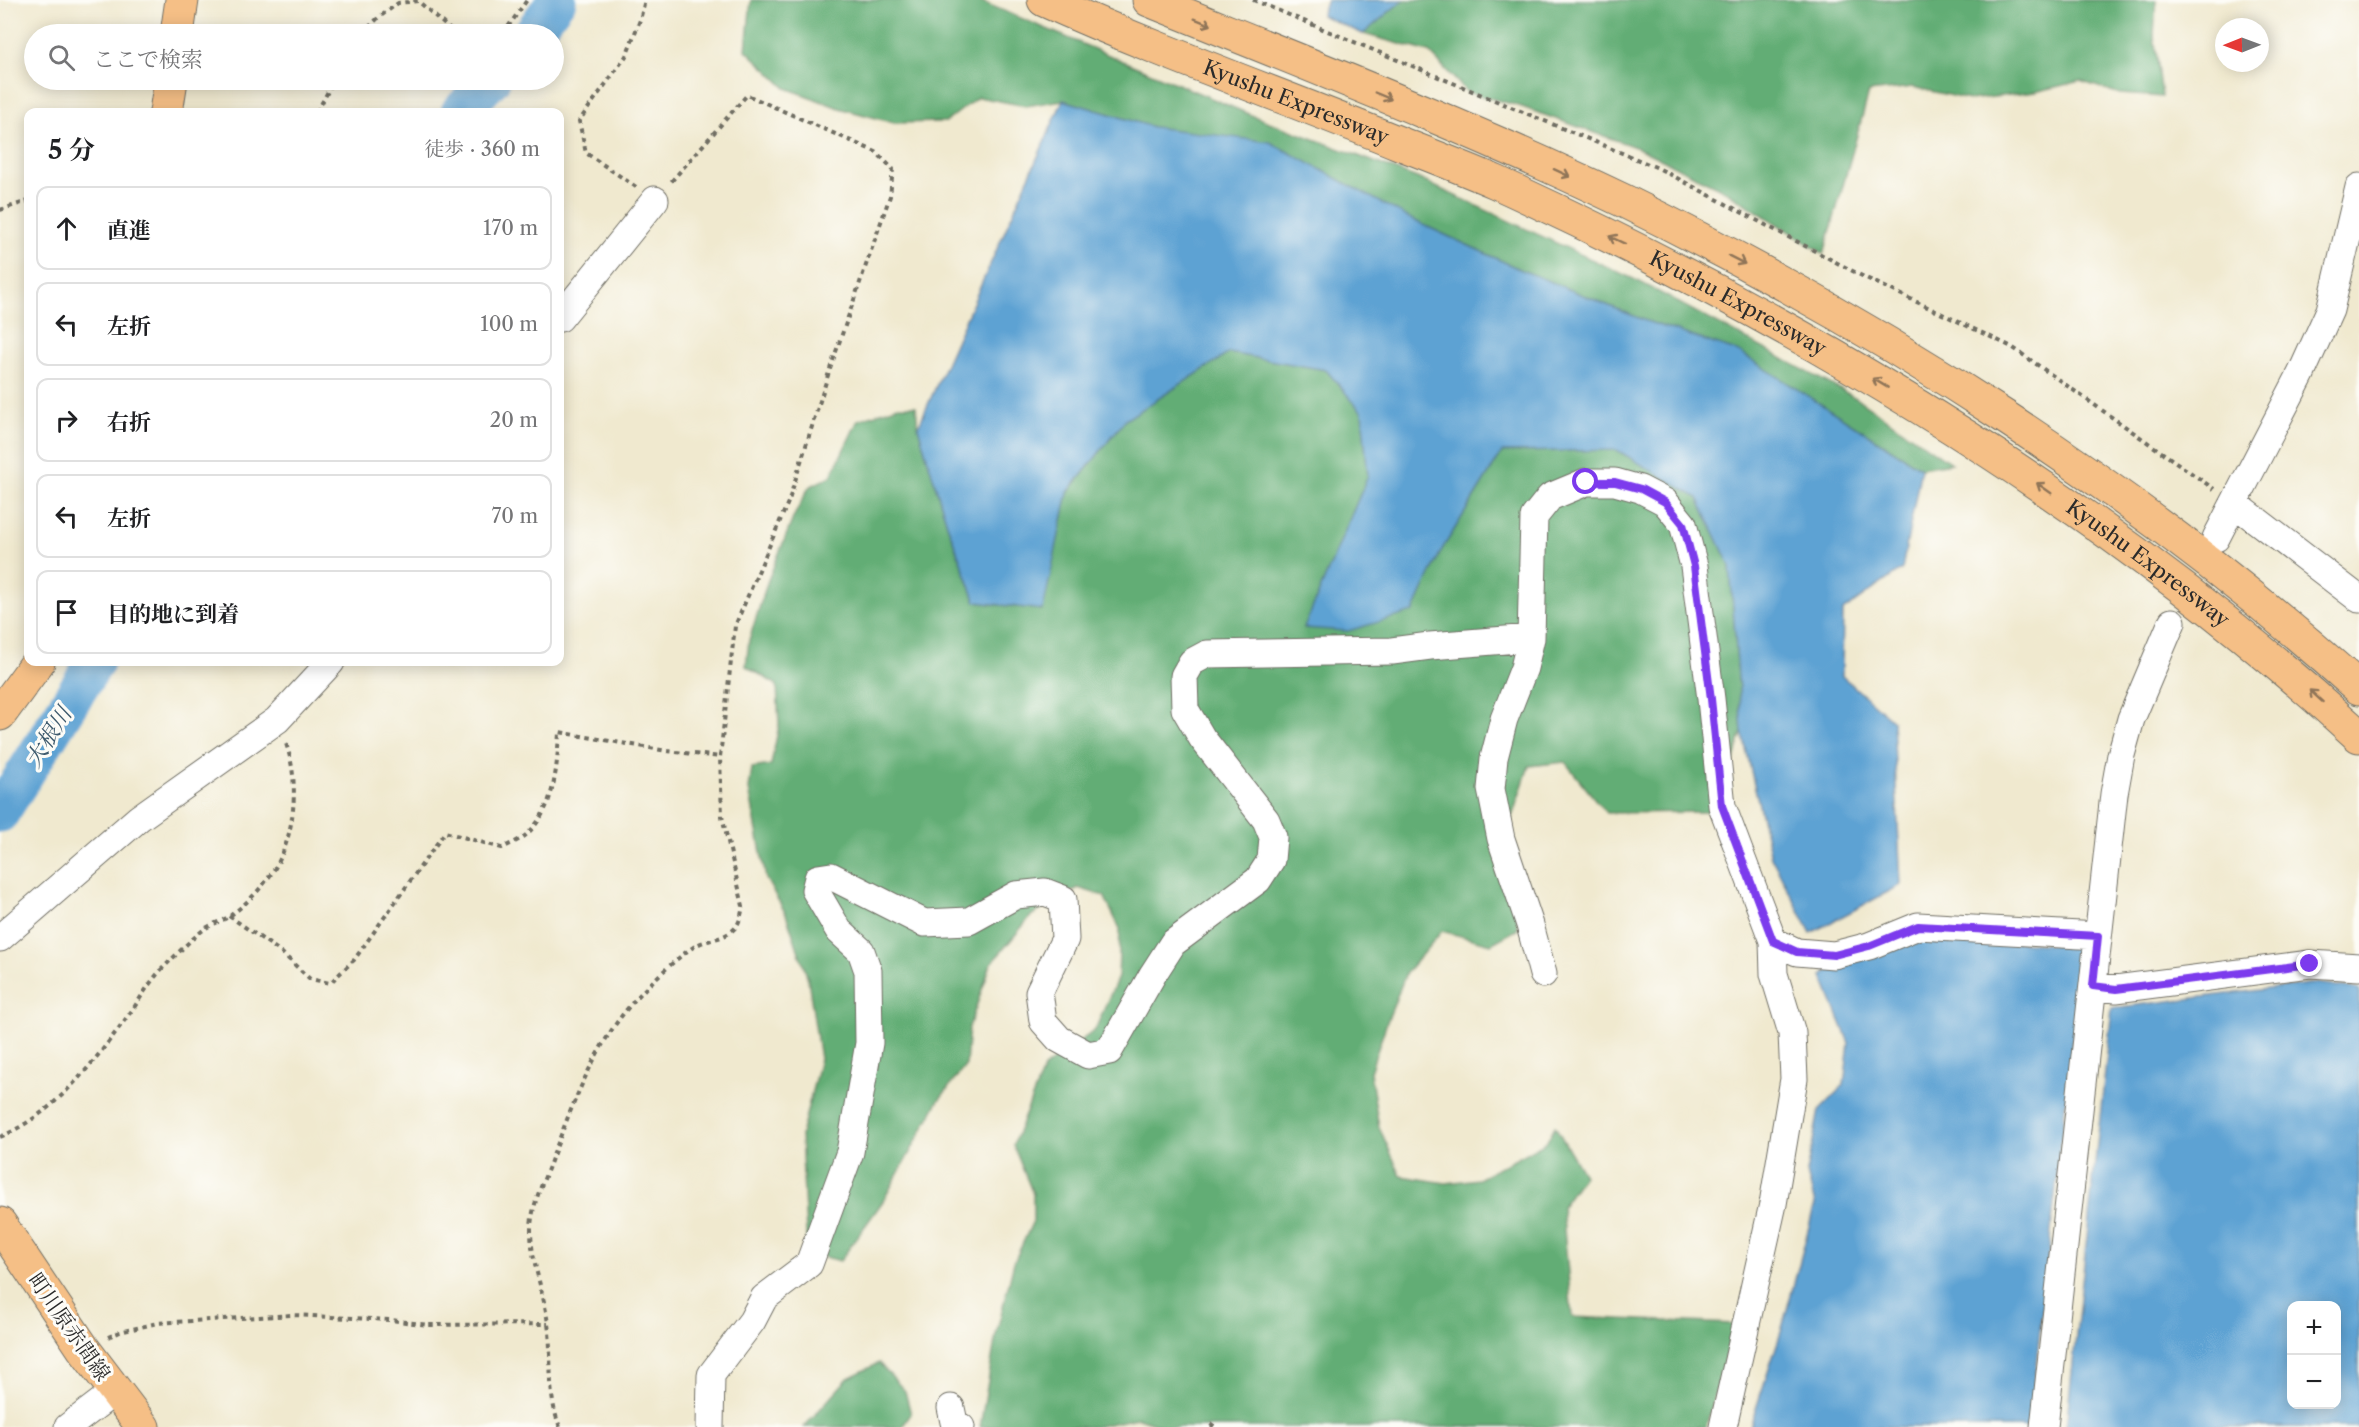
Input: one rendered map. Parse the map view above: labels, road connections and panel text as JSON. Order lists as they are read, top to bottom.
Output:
{
  "streets": {
    "main road": ["Kyushu Expressway", "町川原赤間線"]
  },
  "water": ["大根川"],
  "north": "left",
  "page": {
    "search": "ここで検索",
    "heading": ["5 分", "徒歩 · 360 m"],
    "list": [
      ["直進", "170 m"],
      ["左折", "100 m"],
      ["右折", "20 m"],
      ["左折", "70 m"],
      "目的地に到着"
    ],
    "map_buttons": ["+", "−"]
  }
}
